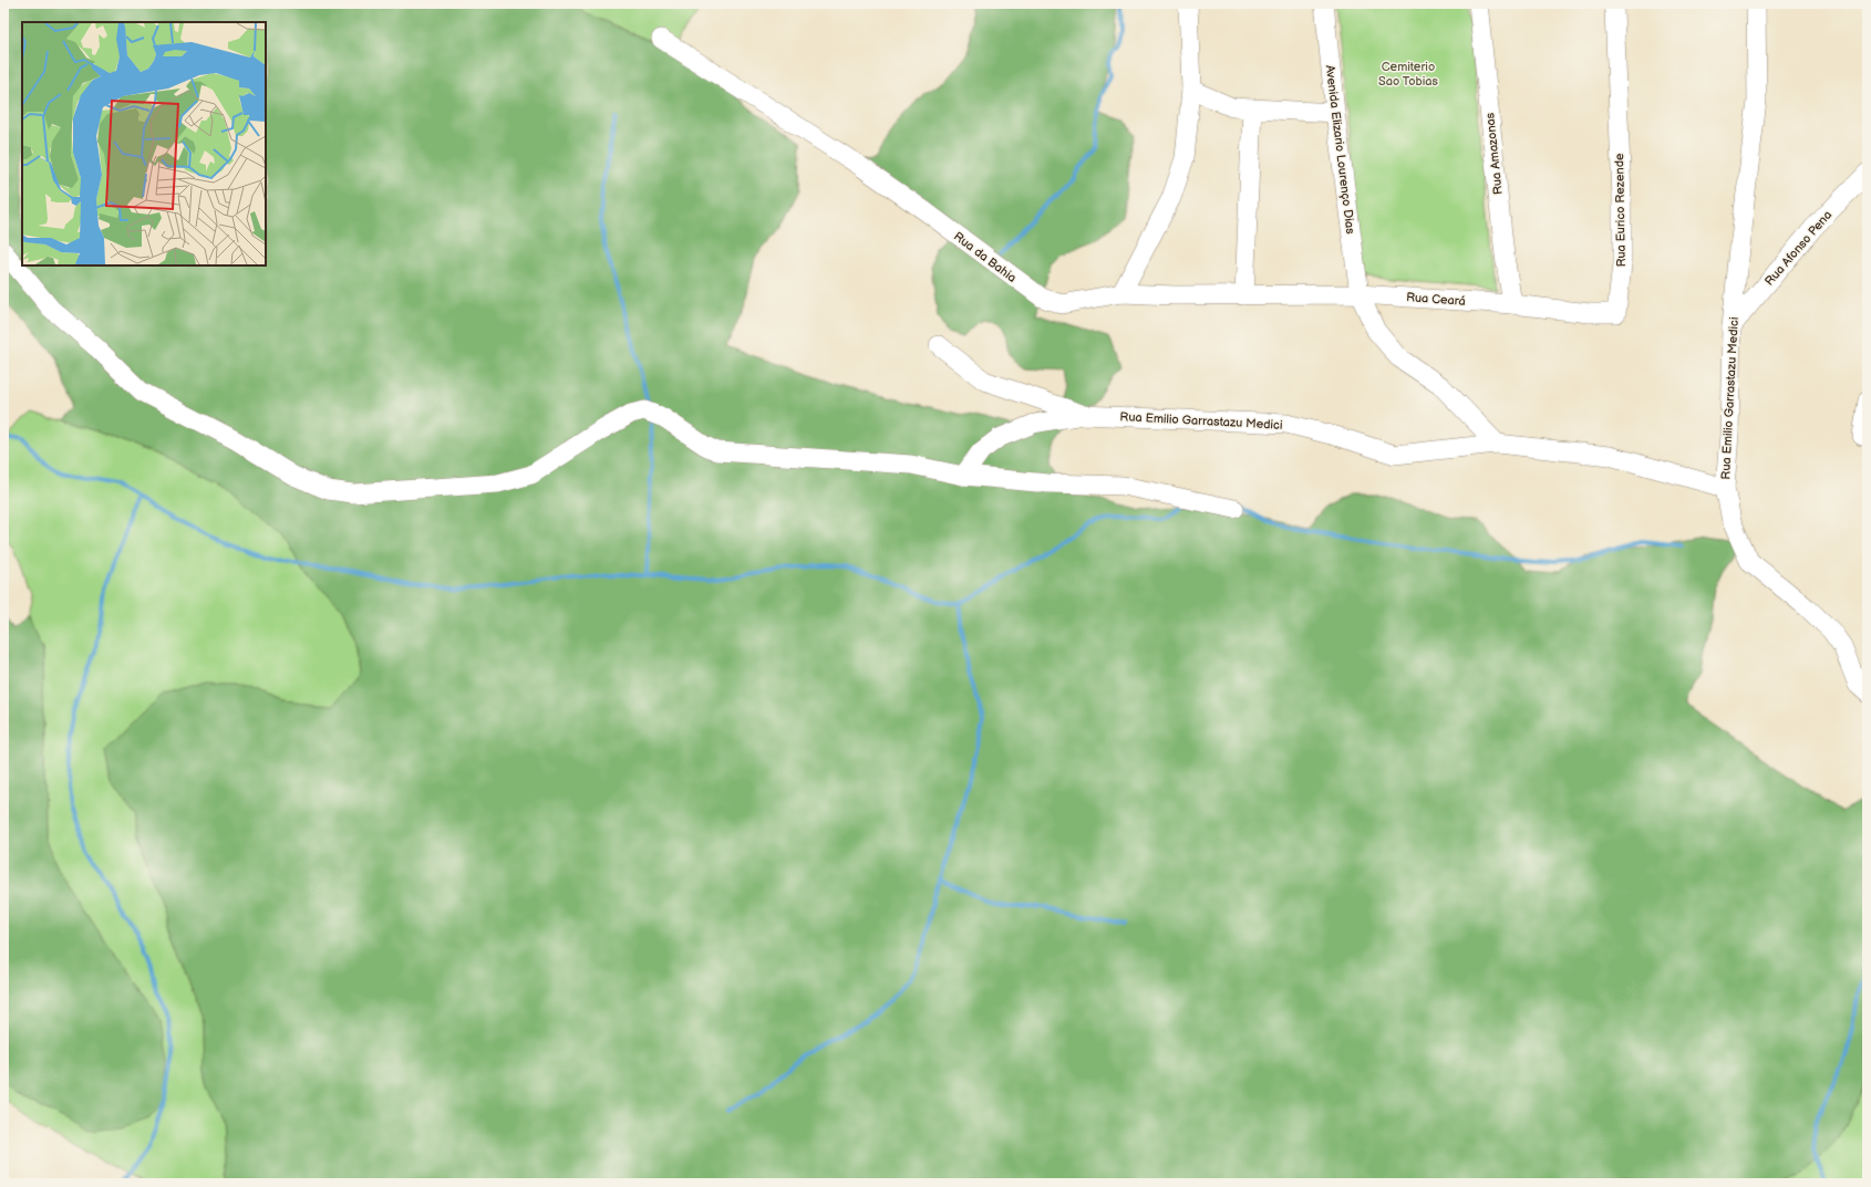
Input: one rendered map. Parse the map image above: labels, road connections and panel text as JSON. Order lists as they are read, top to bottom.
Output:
{
  "streets": {
    "street": [
      "Avenida Elizario Lourenço Dias",
      "Rua Amazonas",
      "Rua Eurico Rezende",
      "Rua Afonso Pena",
      "Rua da Bahia",
      "Rua Ceará",
      "Rua Emilio Garrastazu Medici"
    ]
  },
  "crossings": [
    ["Avenida Elizario Lourenço Dias", "Rua da Bahia"],
    ["Avenida Elizario Lourenço Dias", "Rua Ceará"],
    ["Avenida Elizario Lourenço Dias", "Rua Emilio Garrastazu Medici"],
    ["Rua Amazonas", "Rua Eurico Rezende"],
    ["Rua Amazonas", "Rua Ceará"],
    ["Rua Eurico Rezende", "Rua Ceará"],
    ["Rua Afonso Pena", "Rua Emilio Garrastazu Medici"],
    ["Rua da Bahia", "Rua Ceará"]
  ],
  "parks": ["Cemiterio Sao Tobias"]
}
